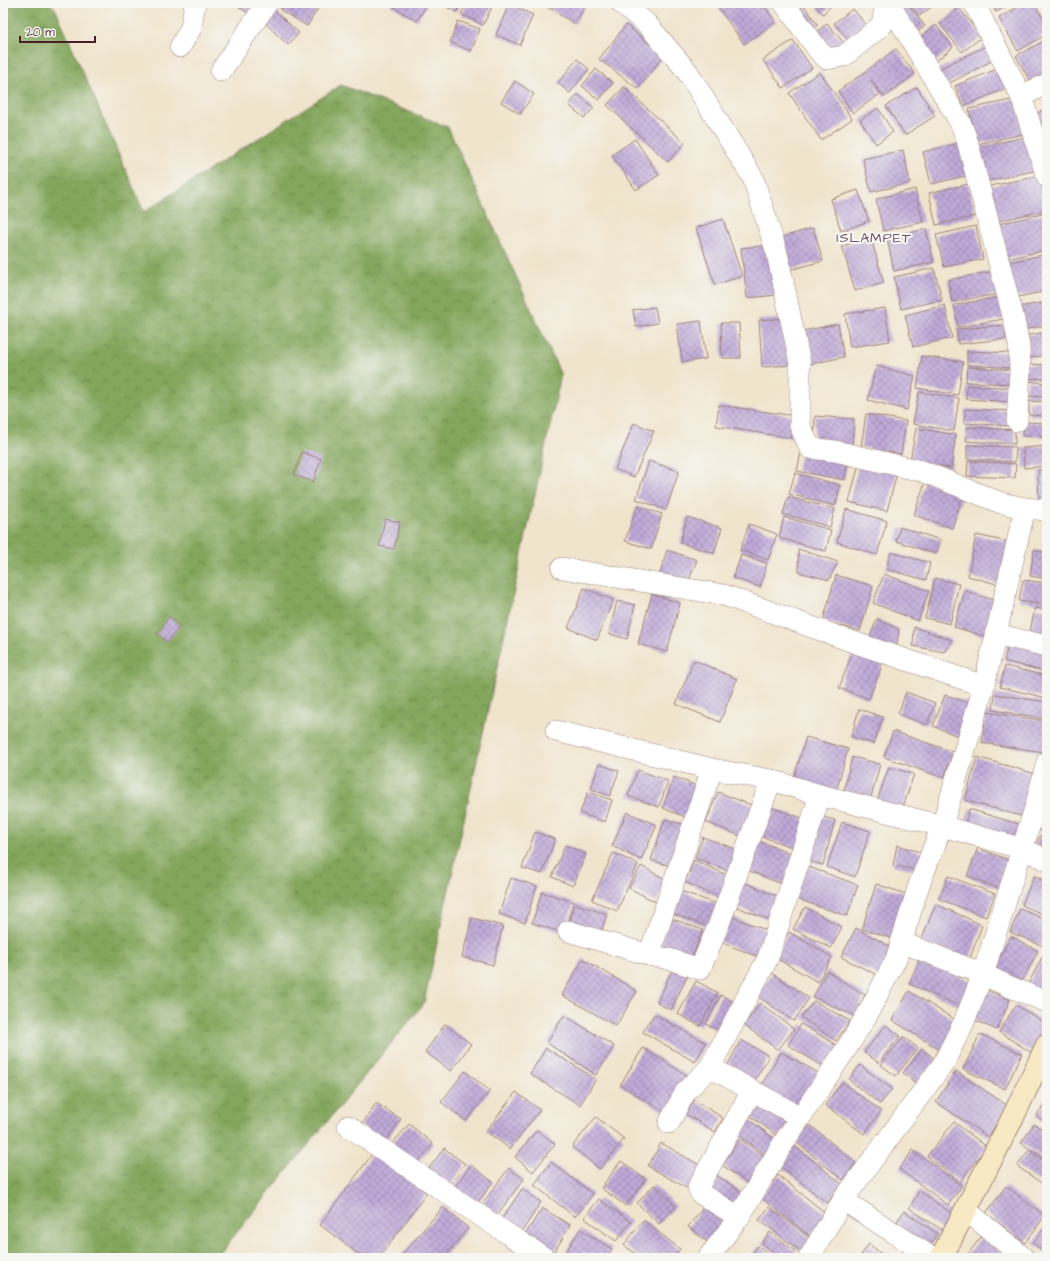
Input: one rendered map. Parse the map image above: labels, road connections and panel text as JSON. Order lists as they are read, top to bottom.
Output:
{
  "districts": ["ISLAMPET"],
  "scale_bar": "20 m"
}
